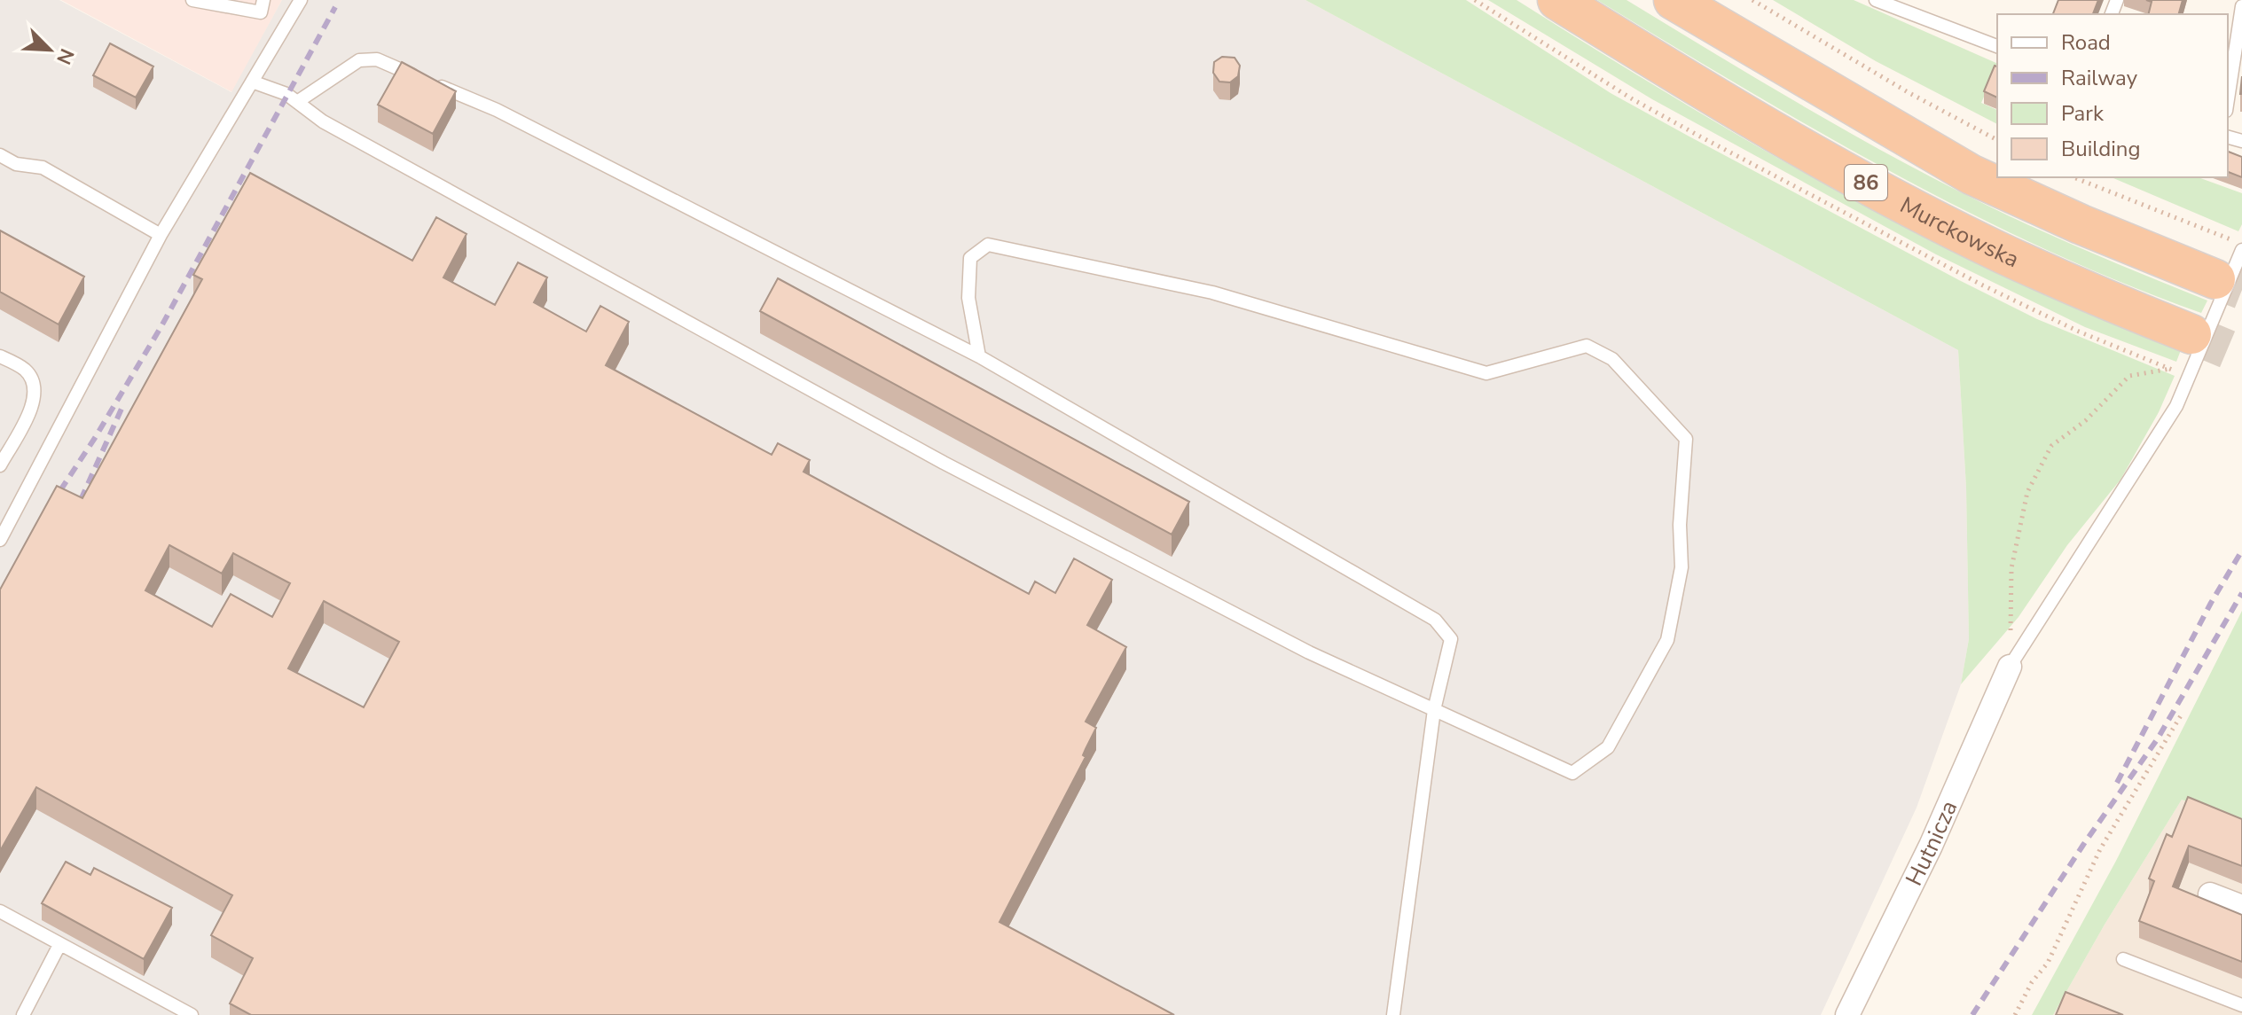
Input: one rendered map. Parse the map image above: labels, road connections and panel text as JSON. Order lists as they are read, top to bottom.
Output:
{
  "streets": {
    "highway": ["86", "Murckowska"],
    "street": ["Hutnicza"]
  },
  "legend": [
    "Road",
    "Railway",
    "Park",
    "Building"
  ],
  "north": "bottom right"
}
